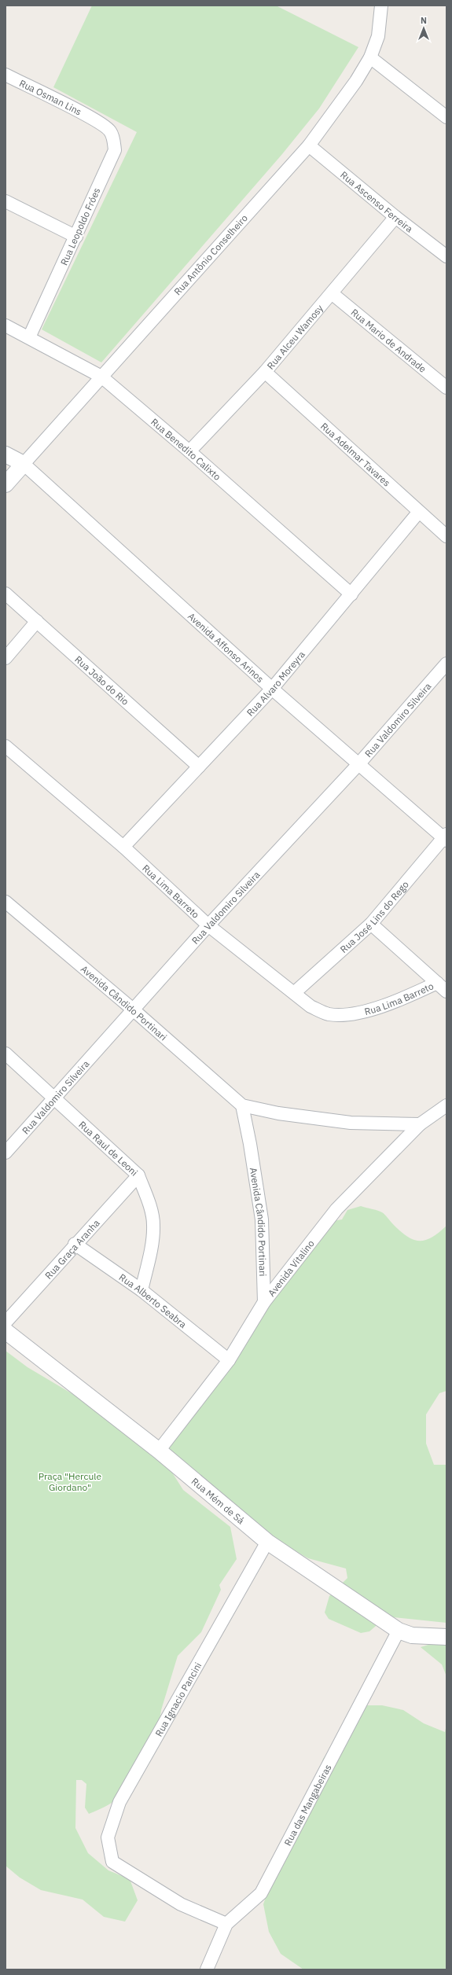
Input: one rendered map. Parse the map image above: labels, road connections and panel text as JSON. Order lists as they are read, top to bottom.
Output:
{
  "streets": {
    "street": [
      "Rua Osman Lins",
      "Rua Ascenso Ferreira",
      "Rua Leopoldo Fróes",
      "Rua Antônio Conselheiro",
      "Rua Alceu Wamosy",
      "Rua Mario de Andrade",
      "Rua Benedito Calixto",
      "Rua Adelmar Tavares",
      "Avenida Affonso Arinos",
      "Rua João do Rio",
      "Rua Alvaro Moreyra",
      "Rua Valdomiro Silveira",
      "Rua Lima Barreto",
      "Rua José Lins do Rego",
      "Avenida Cândido Portinari",
      "Rua Raul de Leoni",
      "Rua Graça Aranha",
      "Avenida Vitalino",
      "Rua Alberto Seabra",
      "Rua Mém de Sá",
      "Rua Ignacio Pancini",
      "Rua das Mangabeiras"
    ]
  },
  "crossings": [
    ["Rua Osman Lins", "Rua Leopoldo Fróes"],
    ["Rua Ascenso Ferreira", "Rua Antônio Conselheiro"],
    ["Rua Ascenso Ferreira", "Rua Alceu Wamosy"],
    ["Rua Leopoldo Fróes", "Rua Benedito Calixto"],
    ["Rua Antônio Conselheiro", "Rua Benedito Calixto"],
    ["Rua Antônio Conselheiro", "Avenida Affonso Arinos"],
    ["Rua Alceu Wamosy", "Rua Mario de Andrade"],
    ["Rua Alceu Wamosy", "Rua Benedito Calixto"],
    ["Rua Alceu Wamosy", "Rua Adelmar Tavares"],
    ["Rua Benedito Calixto", "Rua Alvaro Moreyra"],
    ["Rua Adelmar Tavares", "Rua Alvaro Moreyra"],
    ["Avenida Affonso Arinos", "Rua Alvaro Moreyra"],
    ["Avenida Affonso Arinos", "Rua Valdomiro Silveira"],
    ["Avenida Affonso Arinos", "Rua José Lins do Rego"],
    ["Rua João do Rio", "Rua Alvaro Moreyra"],
    ["Rua Alvaro Moreyra", "Rua Lima Barreto"],
    ["Rua Valdomiro Silveira", "Rua Lima Barreto"],
    ["Rua Valdomiro Silveira", "Avenida Cândido Portinari"],
    ["Rua Valdomiro Silveira", "Rua Raul de Leoni"],
    ["Rua Lima Barreto", "Rua José Lins do Rego"],
    ["Avenida Cândido Portinari", "Avenida Vitalino"],
    ["Rua Raul de Leoni", "Rua Graça Aranha"],
    ["Rua Raul de Leoni", "Rua Alberto Seabra"],
    ["Rua Graça Aranha", "Rua Alberto Seabra"],
    ["Avenida Vitalino", "Rua Alberto Seabra"],
    ["Avenida Vitalino", "Rua Mém de Sá"],
    ["Rua Mém de Sá", "Rua Ignacio Pancini"],
    ["Rua Mém de Sá", "Rua das Mangabeiras"],
    ["Rua Ignacio Pancini", "Rua das Mangabeiras"]
  ],
  "parks": ["Praça \"Hercule Giordano\""],
  "north": "top"
}
